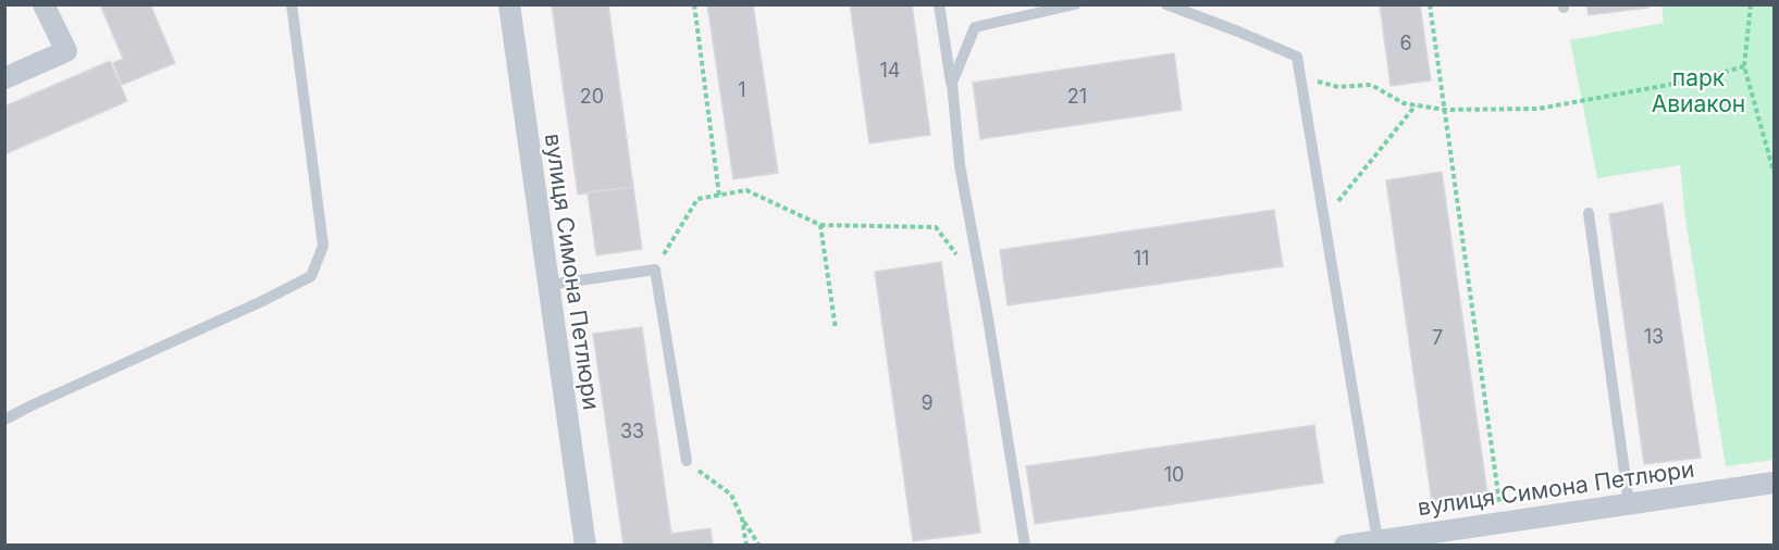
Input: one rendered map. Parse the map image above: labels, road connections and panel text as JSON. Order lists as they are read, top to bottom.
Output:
{
  "streets": {
    "street": ["вулиця Симона Петлюри"]
  },
  "parks": ["парк Авиакон"],
  "house_numbers": [
    "6",
    "14",
    "1",
    "20",
    "21",
    "11",
    "13",
    "7",
    "9",
    "33",
    "10"
  ]
}
